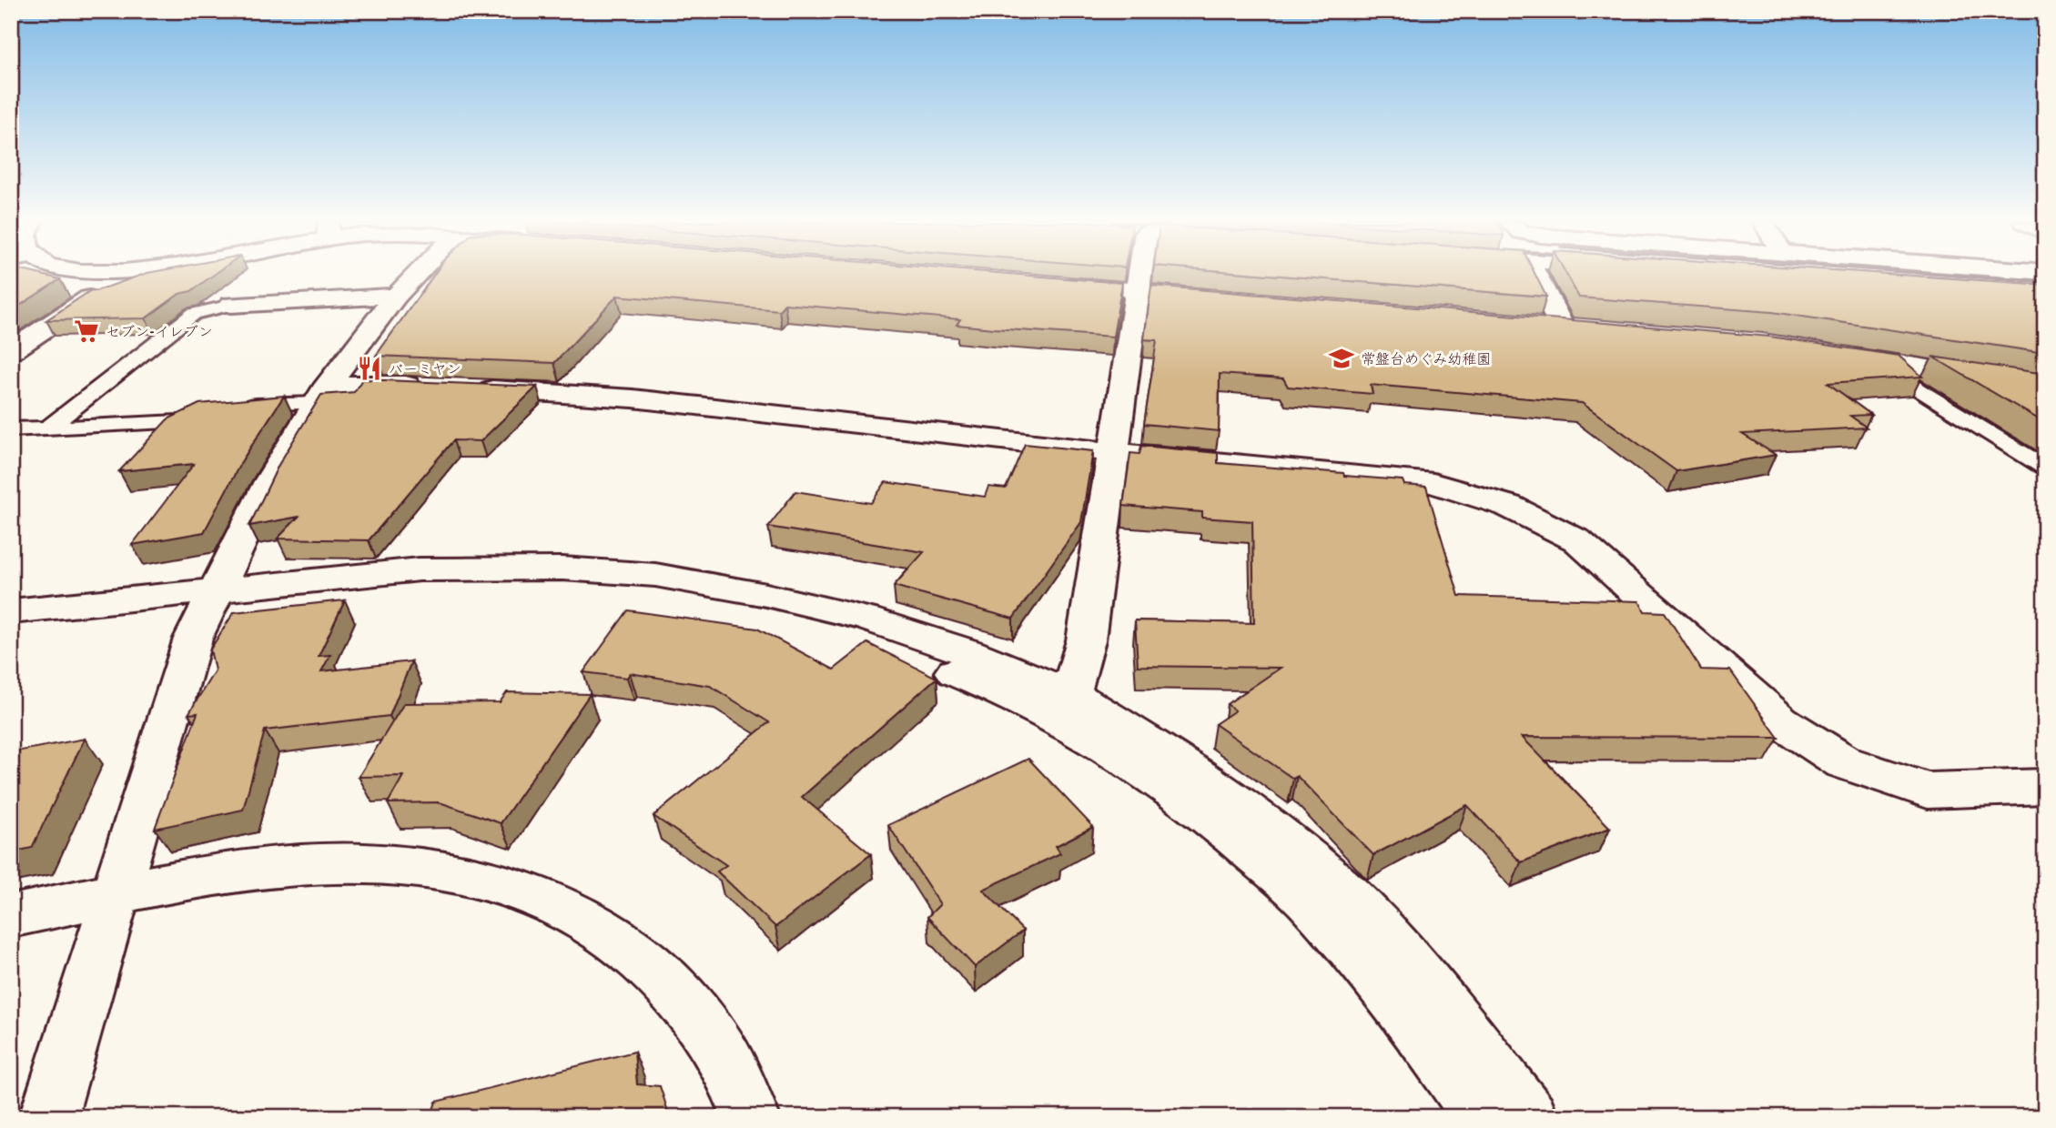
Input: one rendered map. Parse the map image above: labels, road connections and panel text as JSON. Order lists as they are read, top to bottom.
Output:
{
  "places": {
    "supermarket": ["セブン-イレブン"],
    "school or university": ["常盤台めぐみ幼稚園"],
    "restaurant": ["バーミヤン"]
  }
}
